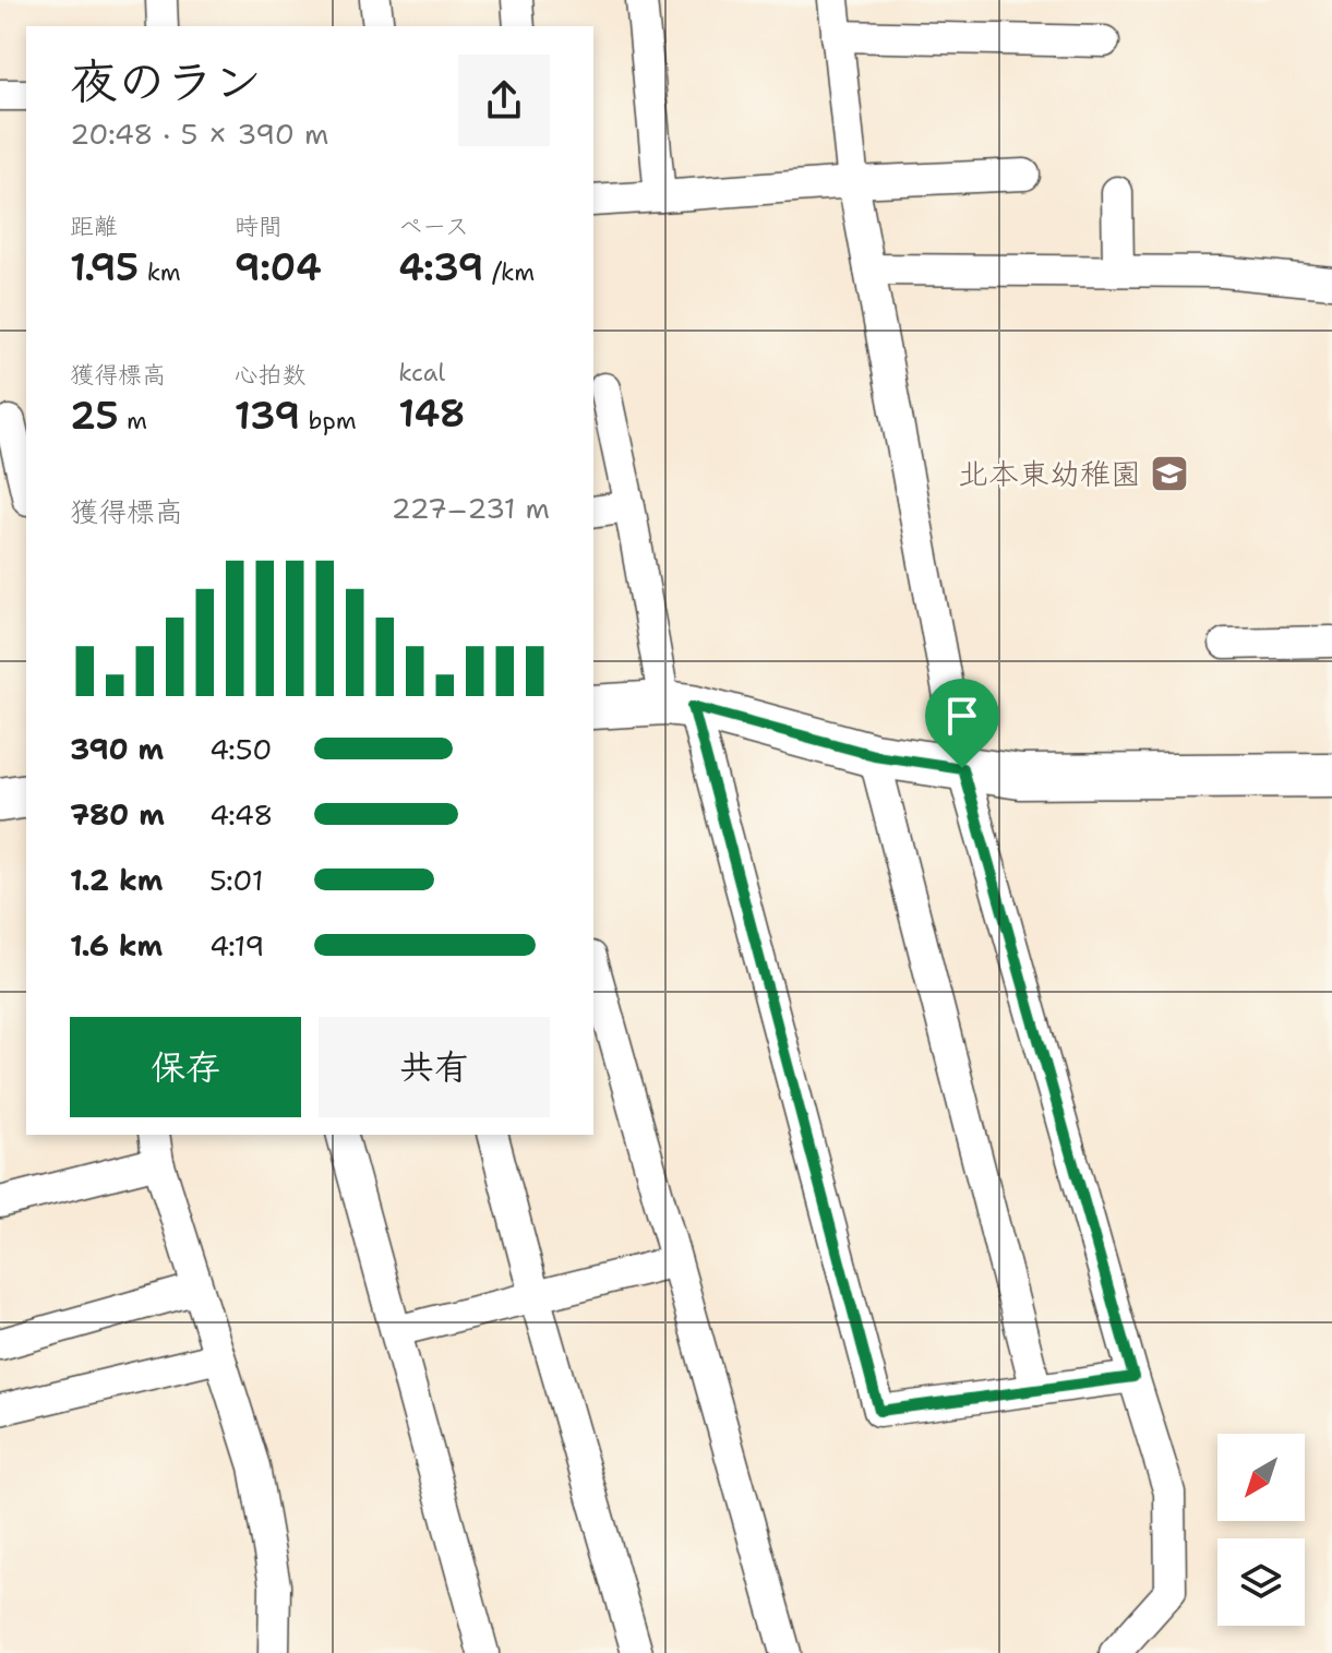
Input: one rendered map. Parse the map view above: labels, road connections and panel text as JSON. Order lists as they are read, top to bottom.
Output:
{
  "places": {
    "school or university": ["北本東幼稚園"]
  },
  "north": "bottom left",
  "page": {
    "heading": ["夜のラン", "20:48 · 5 × 390 m"],
    "stats": [
      ["距離", "1.95 km"],
      ["時間", "9:04"],
      ["ペース", "4:39 /km"],
      ["獲得標高", "25 m"],
      ["心拍数", "139 bpm"],
      ["kcal", "148"]
    ],
    "chart": ["獲得標高", "227–231 m"],
    "list": [
      {
        "name": "390 m",
        "note": "4:50"
      },
      {
        "name": "780 m",
        "note": "4:48"
      },
      {
        "name": "1.2 km",
        "note": "5:01"
      },
      {
        "name": "1.6 km",
        "note": "4:19"
      }
    ],
    "buttons": ["保存", "共有"]
  }
}
